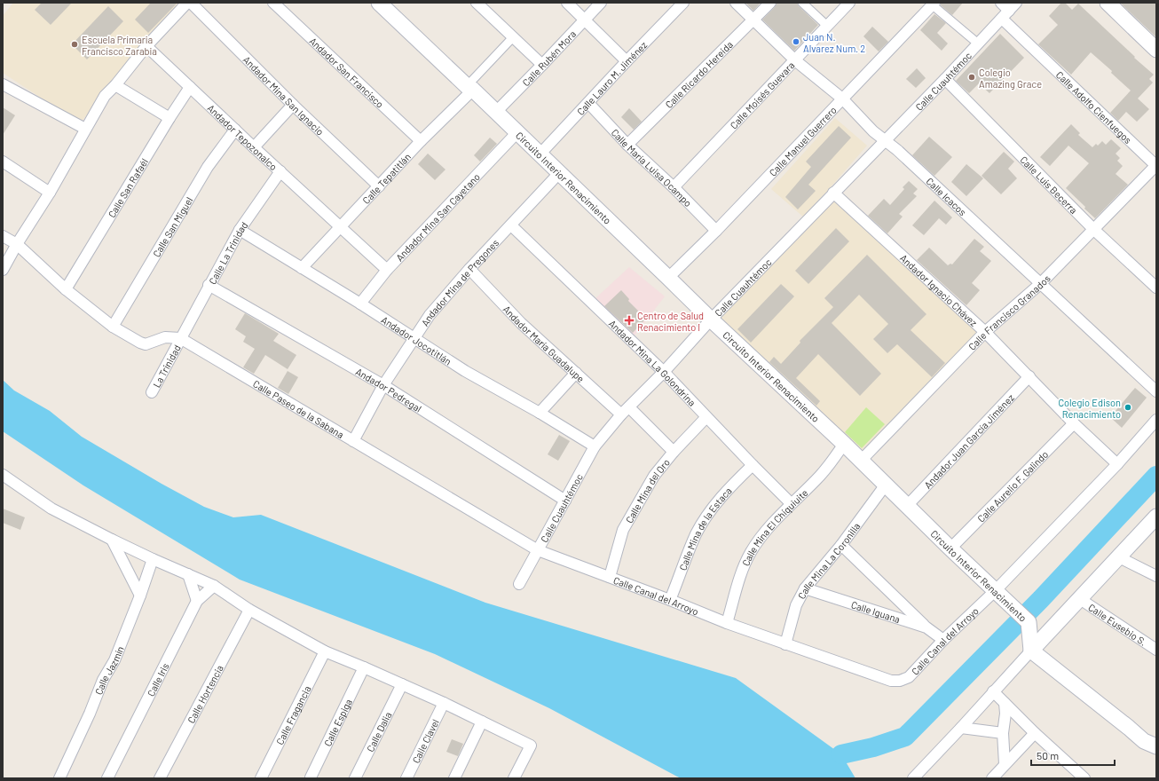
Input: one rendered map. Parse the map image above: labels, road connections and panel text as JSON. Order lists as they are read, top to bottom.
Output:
{
  "streets": {
    "main road": ["Circuito Interior Renacimiento"],
    "street": [
      "Calle Rubén Mora",
      "Andador San Francisco",
      "Calle Ricardo Hereida",
      "Calle Lauro M. Jiménez",
      "Calle Cuauhtémoc",
      "Andador Mina San Ignacio",
      "Calle Moisés Guevara",
      "Calle Adolfo Cienfuegos",
      "Andador Tepozonalco",
      "Calle Manuel Guerrero",
      "Calle María Luisa Ocampo",
      "Calle Tepatitlán",
      "Calle Luis Becerra",
      "Calle San Rafaél",
      "Calle Icacos",
      "Andador Mina San Cayetano",
      "Calle San Miguel",
      "Calle La Trinidad",
      "Andador Mina de Pregones",
      "Andador Ignacio Chávez",
      "Calle Francisco Granados",
      "Andador Jocotitlán",
      "Andador María Guadalupe",
      "Andador Mina La Golondrina",
      "La Trinidad",
      "Andador Pedregal",
      "Calle Paseo de la Sabana",
      "Andador Juan García Jiménez",
      "Calle Aurelio F. Galindo",
      "Calle Mina del Oro",
      "Calle Mina El Chiquiuite",
      "Calle Mina de la Estaca",
      "Calle Mina La Coronilla",
      "Calle Canal del Arroyo",
      "Calle Iguana",
      "Calle Eusebio S.",
      "Calle Jazmín",
      "Calle Iris",
      "Calle Hortencia",
      "Calle Fragancia",
      "Calle Espiga",
      "Calle Dalia",
      "Calle Clavel"
    ]
  },
  "crossings": [
    ["Calle Rubén Mora", "Circuito Interior Renacimiento"],
    ["Andador San Francisco", "Calle Tepatitlán"],
    ["Calle Ricardo Hereida", "Calle María Luisa Ocampo"],
    ["Calle Ricardo Hereida", "Calle Icacos"],
    ["Calle Lauro M. Jiménez", "Calle María Luisa Ocampo"],
    ["Calle Lauro M. Jiménez", "Circuito Interior Renacimiento"],
    ["Calle Cuauhtémoc", "Calle Adolfo Cienfuegos"],
    ["Calle Cuauhtémoc", "Circuito Interior Renacimiento"],
    ["Calle Cuauhtémoc", "Calle Luis Becerra"],
    ["Calle Cuauhtémoc", "Calle Icacos"],
    ["Calle Cuauhtémoc", "Andador Ignacio Chávez"],
    ["Calle Cuauhtémoc", "Andador Jocotitlán"],
    ["Calle Cuauhtémoc", "Andador María Guadalupe"],
    ["Calle Cuauhtémoc", "Andador Mina La Golondrina"],
    ["Calle Cuauhtémoc", "Andador Pedregal"],
    ["Calle Cuauhtémoc", "Calle Paseo de la Sabana"],
    ["Andador Mina San Ignacio", "Calle Tepatitlán"],
    ["Calle Moisés Guevara", "Calle María Luisa Ocampo"],
    ["Calle Moisés Guevara", "Calle Icacos"],
    ["Calle Adolfo Cienfuegos", "Calle Francisco Granados"],
    ["Andador Tepozonalco", "Calle Tepatitlán"],
    ["Andador Tepozonalco", "Calle San Rafaél"],
    ["Andador Tepozonalco", "Andador Mina San Cayetano"],
    ["Andador Tepozonalco", "Calle San Miguel"],
    ["Andador Tepozonalco", "Calle La Trinidad"],
    ["Calle Manuel Guerrero", "Calle María Luisa Ocampo"],
    ["Calle Manuel Guerrero", "Circuito Interior Renacimiento"],
    ["Calle Manuel Guerrero", "Calle Icacos"],
    ["Circuito Interior Renacimiento", "Calle Tepatitlán"],
    ["Circuito Interior Renacimiento", "Andador Mina San Cayetano"],
    ["Circuito Interior Renacimiento", "Andador Mina de Pregones"],
    ["Circuito Interior Renacimiento", "Calle Francisco Granados"],
    ["Circuito Interior Renacimiento", "Andador Juan García Jiménez"],
    ["Circuito Interior Renacimiento", "Calle Aurelio F. Galindo"],
    ["Circuito Interior Renacimiento", "Calle Mina El Chiquiuite"],
    ["Circuito Interior Renacimiento", "Calle Mina La Coronilla"],
    ["Circuito Interior Renacimiento", "Calle Canal del Arroyo"],
    ["Calle Tepatitlán", "Andador Jocotitlán"],
    ["Calle Luis Becerra", "Calle Francisco Granados"],
    ["Calle San Rafaél", "Calle Paseo de la Sabana"],
    ["Calle Icacos", "Calle Francisco Granados"],
    ["Andador Mina San Cayetano", "Andador Jocotitlán"],
    ["Calle San Miguel", "Calle Paseo de la Sabana"],
    ["Calle La Trinidad", "Andador Jocotitlán"],
    ["Calle La Trinidad", "La Trinidad"],
    ["Calle La Trinidad", "Andador Pedregal"],
    ["Calle La Trinidad", "Calle Paseo de la Sabana"],
    ["Andador Mina de Pregones", "Andador Jocotitlán"],
    ["Andador Mina de Pregones", "Andador María Guadalupe"],
    ["Andador Mina de Pregones", "Andador Mina La Golondrina"],
    ["Andador Mina de Pregones", "Andador Pedregal"],
    ["Andador Mina de Pregones", "Calle Paseo de la Sabana"],
    ["Andador Ignacio Chávez", "Calle Francisco Granados"],
    ["Andador Ignacio Chávez", "Andador Juan García Jiménez"],
    ["Andador Ignacio Chávez", "Calle Aurelio F. Galindo"],
    ["Andador Ignacio Chávez", "Calle Canal del Arroyo"],
    ["Andador María Guadalupe", "Calle Mina del Oro"],
    ["Andador Mina La Golondrina", "Calle Mina del Oro"],
    ["Andador Mina La Golondrina", "Calle Mina El Chiquiuite"],
    ["Andador Mina La Golondrina", "Calle Mina de la Estaca"],
    ["La Trinidad", "Calle Paseo de la Sabana"],
    ["Calle Paseo de la Sabana", "Calle Mina del Oro"],
    ["Calle Paseo de la Sabana", "Calle Canal del Arroyo"],
    ["Calle Mina del Oro", "Calle Canal del Arroyo"],
    ["Calle Mina El Chiquiuite", "Calle Canal del Arroyo"],
    ["Calle Mina de la Estaca", "Calle Canal del Arroyo"],
    ["Calle Mina La Coronilla", "Calle Canal del Arroyo"],
    ["Calle Mina La Coronilla", "Calle Iguana"],
    ["Calle Canal del Arroyo", "Calle Iguana"]
  ],
  "places": {
    "other": [
      "Juan N. Alvarez Num. 2",
      "Escuela Primaria Francisco Zarabia",
      "Colegio Amazing Grace",
      "Colegio Edison Renacimiento"
    ],
    "health": ["Centro de Salud Renacimiento I"]
  },
  "scale_bar": "50 m"
}
